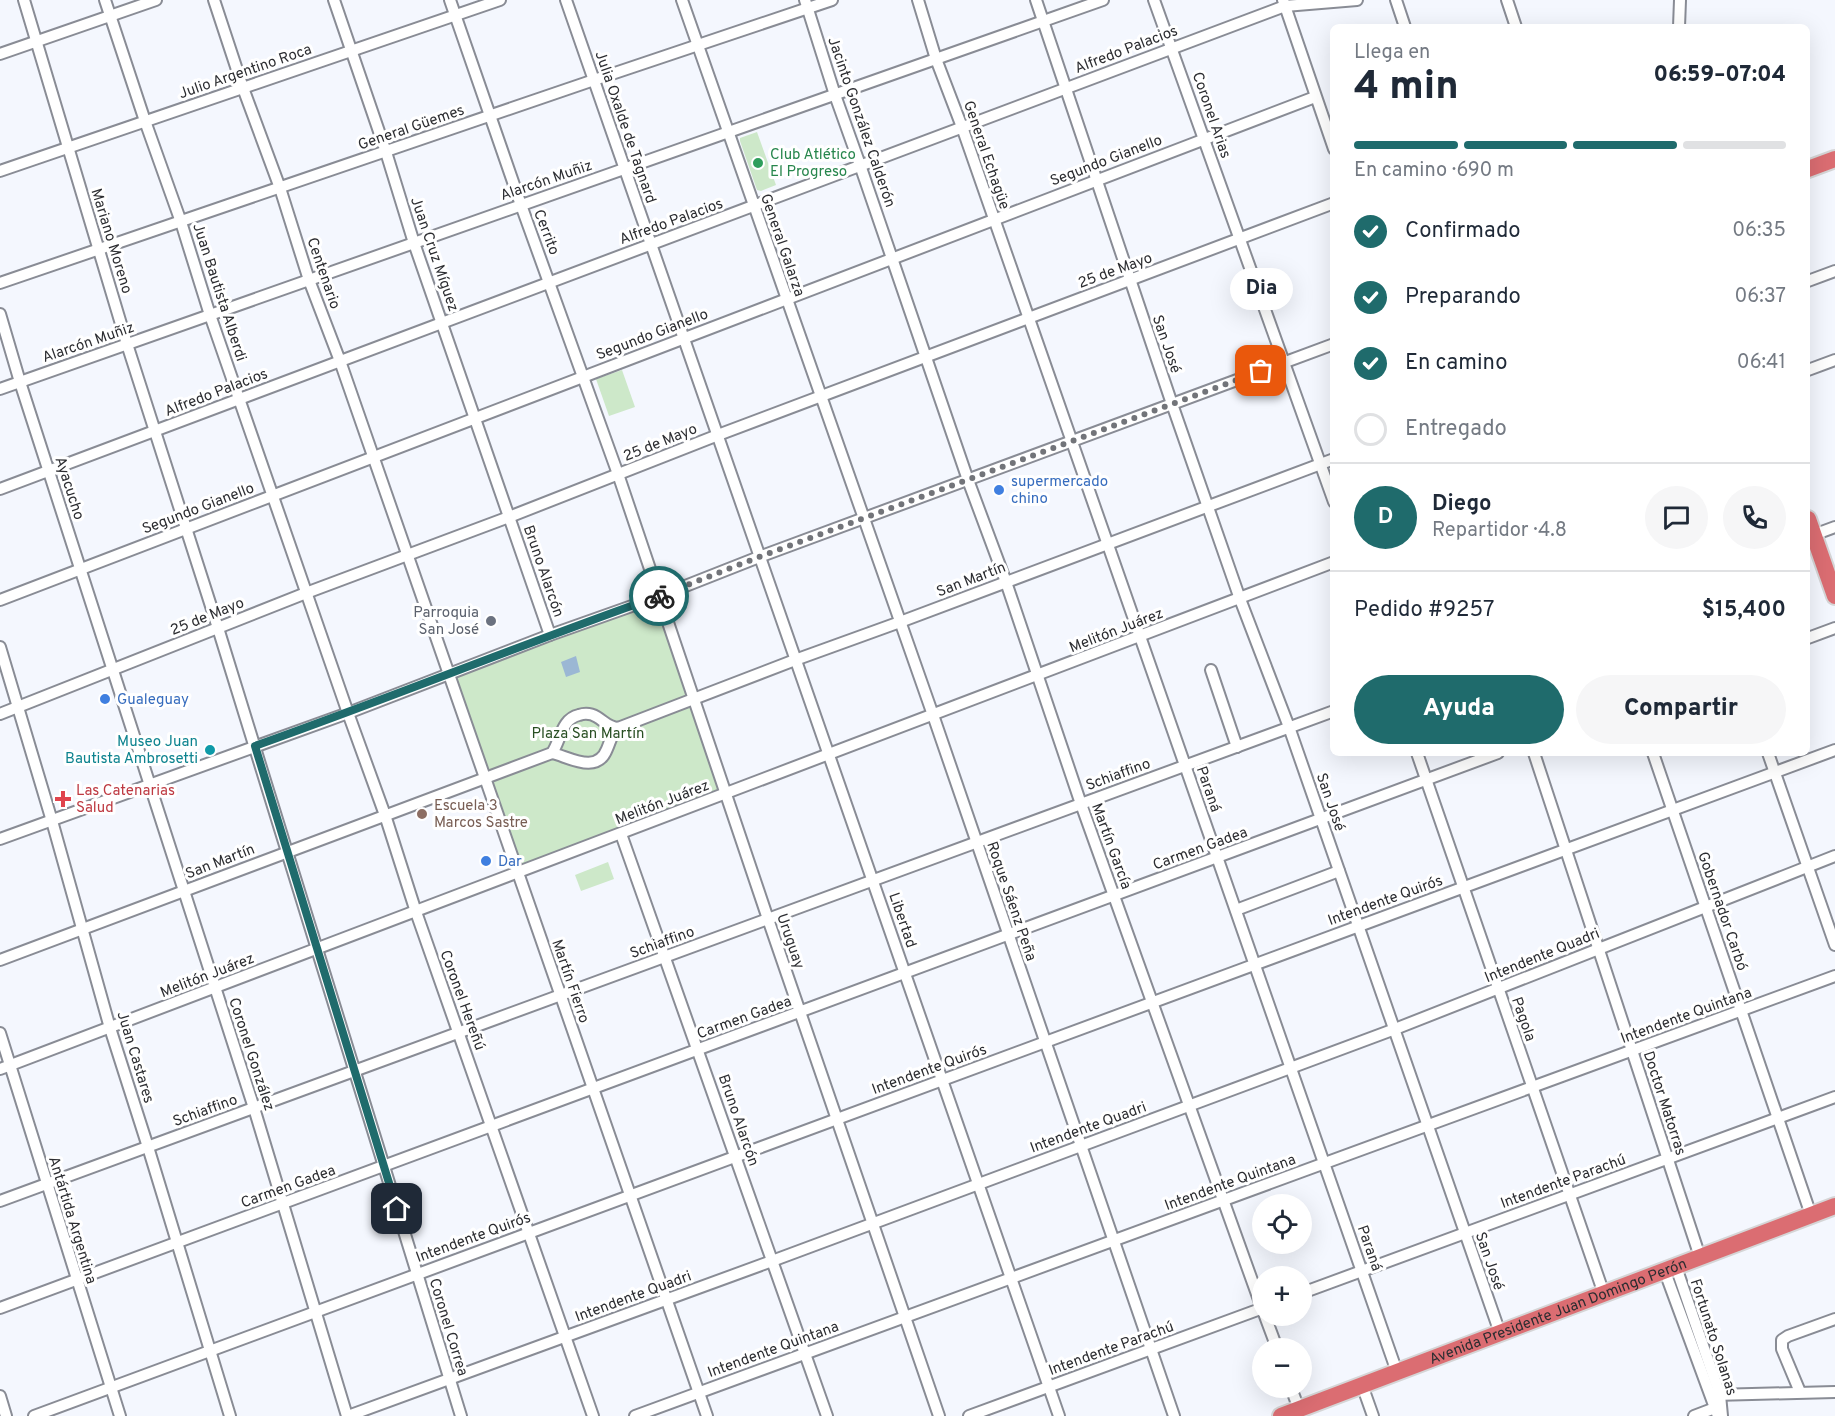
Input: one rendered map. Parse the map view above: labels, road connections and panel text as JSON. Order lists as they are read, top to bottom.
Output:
{
  "streets": {
    "highway": ["Avenida Presidente Juan Domingo Perón"],
    "street": [
      "Alfredo Palacios",
      "Julio Argentino Roca",
      "Coronel Arias",
      "Jacinto González Calderón",
      "General Güemes",
      "Julia Oxalde de Tagnard",
      "General Echagüe",
      "Segundo Gianello",
      "Alarcón Muñiz",
      "Cerrito",
      "Mariano Moreno",
      "General Galarza",
      "Juan Cruz Míguez",
      "25 de Mayo",
      "Centenario",
      "Juan Bautista Alberdi",
      "San José",
      "Ayacucho",
      "Bruno Alarcón",
      "San Martín",
      "Melitón Juárez",
      "Schiaffino",
      "Paraná",
      "Martín García",
      "Carmen Gadea",
      "Intendente Quirós",
      "Roque Sáenz Peña",
      "Gobernador Carbó",
      "Libertad",
      "Uruguay",
      "Intendente Quadri",
      "Martín Fierro",
      "Coronel Hereñú",
      "Intendente Quintana",
      "Pagola",
      "Coronel González",
      "Juan Castares",
      "Doctor Matorras",
      "Intendente Parachú",
      "Antártida Argentina",
      "Coronel Correa",
      "Fortunato Solanas"
    ]
  },
  "crossings": [
    ["Alfredo Palacios", "Coronel Arias"],
    ["Alfredo Palacios", "Jacinto González Calderón"],
    ["Alfredo Palacios", "Julia Oxalde de Tagnard"],
    ["Alfredo Palacios", "General Echagüe"],
    ["Alfredo Palacios", "Cerrito"],
    ["Alfredo Palacios", "Mariano Moreno"],
    ["Alfredo Palacios", "General Galarza"],
    ["Alfredo Palacios", "Juan Cruz Míguez"],
    ["Alfredo Palacios", "Centenario"],
    ["Alfredo Palacios", "Juan Bautista Alberdi"],
    ["Alfredo Palacios", "San José"],
    ["Alfredo Palacios", "Ayacucho"],
    ["Julio Argentino Roca", "Cerrito"],
    ["Julio Argentino Roca", "Mariano Moreno"],
    ["Julio Argentino Roca", "Juan Cruz Míguez"],
    ["Julio Argentino Roca", "Centenario"],
    ["Julio Argentino Roca", "Juan Bautista Alberdi"],
    ["Coronel Arias", "Segundo Gianello"],
    ["Coronel Arias", "25 de Mayo"],
    ["Jacinto González Calderón", "General Güemes"],
    ["Jacinto González Calderón", "Segundo Gianello"],
    ["Jacinto González Calderón", "Alarcón Muñiz"],
    ["Jacinto González Calderón", "25 de Mayo"],
    ["Jacinto González Calderón", "Martín García"],
    ["General Güemes", "Julia Oxalde de Tagnard"],
    ["General Güemes", "Cerrito"],
    ["General Güemes", "Mariano Moreno"],
    ["General Güemes", "General Galarza"],
    ["General Güemes", "Juan Cruz Míguez"],
    ["General Güemes", "Centenario"],
    ["General Güemes", "Juan Bautista Alberdi"],
    ["Julia Oxalde de Tagnard", "Segundo Gianello"],
    ["Julia Oxalde de Tagnard", "Alarcón Muñiz"],
    ["Julia Oxalde de Tagnard", "25 de Mayo"],
    ["Julia Oxalde de Tagnard", "Libertad"],
    ["General Echagüe", "Segundo Gianello"],
    ["General Echagüe", "Alarcón Muñiz"],
    ["General Echagüe", "25 de Mayo"],
    ["General Echagüe", "Paraná"],
    ["Segundo Gianello", "Cerrito"],
    ["Segundo Gianello", "Mariano Moreno"],
    ["Segundo Gianello", "General Galarza"],
    ["Segundo Gianello", "Juan Cruz Míguez"],
    ["Segundo Gianello", "Centenario"],
    ["Segundo Gianello", "Juan Bautista Alberdi"],
    ["Segundo Gianello", "San José"],
    ["Segundo Gianello", "Ayacucho"],
    ["Alarcón Muñiz", "Cerrito"],
    ["Alarcón Muñiz", "Mariano Moreno"],
    ["Alarcón Muñiz", "General Galarza"],
    ["Alarcón Muñiz", "Juan Cruz Míguez"],
    ["Alarcón Muñiz", "Centenario"],
    ["Alarcón Muñiz", "Juan Bautista Alberdi"],
    ["Alarcón Muñiz", "San José"],
    ["Alarcón Muñiz", "Ayacucho"],
    ["Cerrito", "25 de Mayo"],
    ["Cerrito", "Uruguay"],
    ["Mariano Moreno", "25 de Mayo"],
    ["Mariano Moreno", "Coronel Correa"],
    ["General Galarza", "25 de Mayo"],
    ["General Galarza", "Roque Sáenz Peña"],
    ["Juan Cruz Míguez", "25 de Mayo"],
    ["Juan Cruz Míguez", "Bruno Alarcón"],
    ["25 de Mayo", "Centenario"],
    ["25 de Mayo", "Juan Bautista Alberdi"],
    ["25 de Mayo", "San José"],
    ["25 de Mayo", "Ayacucho"],
    ["25 de Mayo", "Bruno Alarcón"],
    ["25 de Mayo", "Paraná"],
    ["25 de Mayo", "Martín García"],
    ["25 de Mayo", "Roque Sáenz Peña"],
    ["25 de Mayo", "Libertad"],
    ["25 de Mayo", "Uruguay"],
    ["25 de Mayo", "Martín Fierro"],
    ["25 de Mayo", "Coronel Hereñú"],
    ["25 de Mayo", "Coronel González"],
    ["25 de Mayo", "Juan Castares"],
    ["25 de Mayo", "Coronel Correa"],
    ["Centenario", "Martín Fierro"],
    ["Juan Bautista Alberdi", "Coronel Hereñú"],
    ["San José", "San Martín"],
    ["San José", "Melitón Juárez"],
    ["San José", "Schiaffino"],
    ["San José", "Carmen Gadea"],
    ["San José", "Intendente Quirós"],
    ["San José", "Intendente Quadri"],
    ["San José", "Intendente Quintana"],
    ["San José", "Intendente Parachú"],
    ["San José", "Avenida Presidente Juan Domingo Perón"],
    ["Ayacucho", "Coronel González"],
    ["Bruno Alarcón", "Melitón Juárez"],
    ["Bruno Alarcón", "Schiaffino"],
    ["Bruno Alarcón", "Carmen Gadea"],
    ["Bruno Alarcón", "Intendente Quirós"],
    ["Bruno Alarcón", "Intendente Quadri"],
    ["Bruno Alarcón", "Intendente Quintana"],
    ["San Martín", "Paraná"],
    ["San Martín", "Martín García"],
    ["San Martín", "Roque Sáenz Peña"],
    ["San Martín", "Libertad"],
    ["San Martín", "Uruguay"],
    ["San Martín", "Martín Fierro"],
    ["San Martín", "Coronel Hereñú"],
    ["San Martín", "Coronel González"],
    ["San Martín", "Juan Castares"],
    ["San Martín", "Coronel Correa"],
    ["Melitón Juárez", "Paraná"],
    ["Melitón Juárez", "Martín García"],
    ["Melitón Juárez", "Roque Sáenz Peña"],
    ["Melitón Juárez", "Libertad"],
    ["Melitón Juárez", "Uruguay"],
    ["Melitón Juárez", "Martín Fierro"],
    ["Melitón Juárez", "Coronel Hereñú"],
    ["Melitón Juárez", "Coronel González"],
    ["Melitón Juárez", "Juan Castares"],
    ["Melitón Juárez", "Antártida Argentina"],
    ["Melitón Juárez", "Coronel Correa"],
    ["Schiaffino", "Paraná"],
    ["Schiaffino", "Martín García"],
    ["Schiaffino", "Roque Sáenz Peña"],
    ["Schiaffino", "Libertad"],
    ["Schiaffino", "Uruguay"],
    ["Schiaffino", "Martín Fierro"],
    ["Schiaffino", "Coronel Hereñú"],
    ["Schiaffino", "Coronel González"],
    ["Schiaffino", "Juan Castares"],
    ["Schiaffino", "Antártida Argentina"],
    ["Schiaffino", "Coronel Correa"],
    ["Paraná", "Carmen Gadea"],
    ["Paraná", "Intendente Quirós"],
    ["Paraná", "Intendente Quadri"],
    ["Paraná", "Intendente Quintana"],
    ["Paraná", "Intendente Parachú"],
    ["Paraná", "Avenida Presidente Juan Domingo Perón"],
    ["Martín García", "Carmen Gadea"],
    ["Martín García", "Intendente Quirós"],
    ["Martín García", "Intendente Quadri"],
    ["Martín García", "Intendente Quintana"],
    ["Carmen Gadea", "Roque Sáenz Peña"],
    ["Carmen Gadea", "Libertad"],
    ["Carmen Gadea", "Uruguay"],
    ["Carmen Gadea", "Martín Fierro"],
    ["Carmen Gadea", "Coronel Hereñú"],
    ["Carmen Gadea", "Pagola"],
    ["Carmen Gadea", "Coronel González"],
    ["Carmen Gadea", "Juan Castares"],
    ["Carmen Gadea", "Antártida Argentina"],
    ["Carmen Gadea", "Coronel Correa"],
    ["Intendente Quirós", "Roque Sáenz Peña"],
    ["Intendente Quirós", "Gobernador Carbó"],
    ["Intendente Quirós", "Libertad"],
    ["Intendente Quirós", "Uruguay"],
    ["Intendente Quirós", "Martín Fierro"],
    ["Intendente Quirós", "Coronel Hereñú"],
    ["Intendente Quirós", "Pagola"],
    ["Intendente Quirós", "Coronel González"],
    ["Intendente Quirós", "Juan Castares"],
    ["Intendente Quirós", "Doctor Matorras"],
    ["Intendente Quirós", "Antártida Argentina"],
    ["Intendente Quirós", "Coronel Correa"],
    ["Roque Sáenz Peña", "Intendente Quadri"],
    ["Roque Sáenz Peña", "Intendente Quintana"],
    ["Roque Sáenz Peña", "Intendente Parachú"],
    ["Gobernador Carbó", "Intendente Quadri"],
    ["Gobernador Carbó", "Intendente Quintana"],
    ["Gobernador Carbó", "Intendente Parachú"],
    ["Gobernador Carbó", "Avenida Presidente Juan Domingo Perón"],
    ["Libertad", "Intendente Quadri"],
    ["Libertad", "Intendente Quintana"],
    ["Libertad", "Intendente Parachú"],
    ["Uruguay", "Intendente Quadri"],
    ["Uruguay", "Intendente Quintana"],
    ["Intendente Quadri", "Martín Fierro"],
    ["Intendente Quadri", "Coronel Hereñú"],
    ["Intendente Quadri", "Pagola"],
    ["Intendente Quadri", "Coronel González"],
    ["Intendente Quadri", "Doctor Matorras"],
    ["Intendente Quadri", "Coronel Correa"],
    ["Martín Fierro", "Intendente Quintana"],
    ["Intendente Quintana", "Pagola"],
    ["Intendente Quintana", "Doctor Matorras"],
    ["Pagola", "Intendente Parachú"],
    ["Pagola", "Avenida Presidente Juan Domingo Perón"],
    ["Doctor Matorras", "Intendente Parachú"],
    ["Doctor Matorras", "Avenida Presidente Juan Domingo Perón"],
    ["Avenida Presidente Juan Domingo Perón", "Fortunato Solanas"]
  ],
  "parks": ["Plaza San Martín"],
  "places": {
    "other": [
      "Club Atlético El Progreso",
      "Dia",
      "supermercado chino",
      "Parroquia San José",
      "Gualeguay",
      "Museo Juan Bautista Ambrosetti",
      "Escuela 3 Marcos Sastre",
      "Dar"
    ],
    "health": ["Las Catenarias Salud"]
  },
  "page": {
    "heading": ["4 min", "Llega en", "06:59–07:04"],
    "panel": [
      "Diego",
      "Repartidor · 4.8",
      "Pedido #9257",
      "$15,400"
    ],
    "bar": "En camino · 690 m",
    "list": [
      ["Confirmado", "06:35"],
      ["Preparando", "06:37"],
      ["En camino", "06:41"],
      "Entregado"
    ],
    "bubble": "Dia",
    "round": "D",
    "buttons": ["Ayuda", "Compartir"],
    "map_buttons": ["+", "−"]
  }
}
